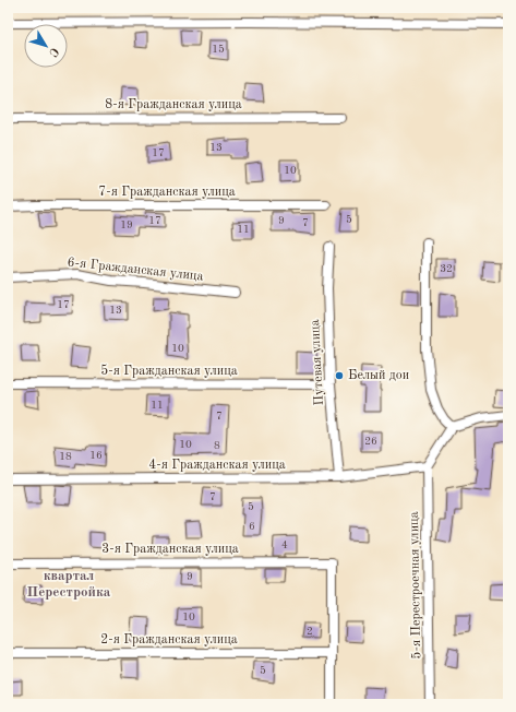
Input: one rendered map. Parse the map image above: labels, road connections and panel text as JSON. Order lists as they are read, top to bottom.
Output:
{
  "streets": {
    "street": [
      "8-я Гражданская улица",
      "7-я Гражданская улица",
      "6-я Гражданская улица",
      "Путевая улица",
      "5-я Гражданская улица",
      "4-я Гражданская улица",
      "3-я Гражданская улица",
      "5-я Перестроечная улица",
      "2-я Гражданская улица"
    ]
  },
  "crossings": [
    ["Путевая улица", "5-я Гражданская улица"],
    ["Путевая улица", "4-я Гражданская улица"],
    ["4-я Гражданская улица", "5-я Перестроечная улица"],
    ["3-я Гражданская улица", "2-я Гражданская улица"]
  ],
  "districts": ["квартал Перестройка"],
  "places": ["Белый дои"],
  "house_numbers": [
    "15",
    "13",
    "17",
    "10",
    "5",
    "17",
    "9",
    "7",
    "19",
    "11",
    "32",
    "17",
    "13",
    "10",
    "11",
    "7",
    "26",
    "10",
    "8",
    "16",
    "18",
    "7",
    "5",
    "6",
    "4",
    "9",
    "10",
    "2",
    "5"
  ],
  "north": "bottom right"
}
